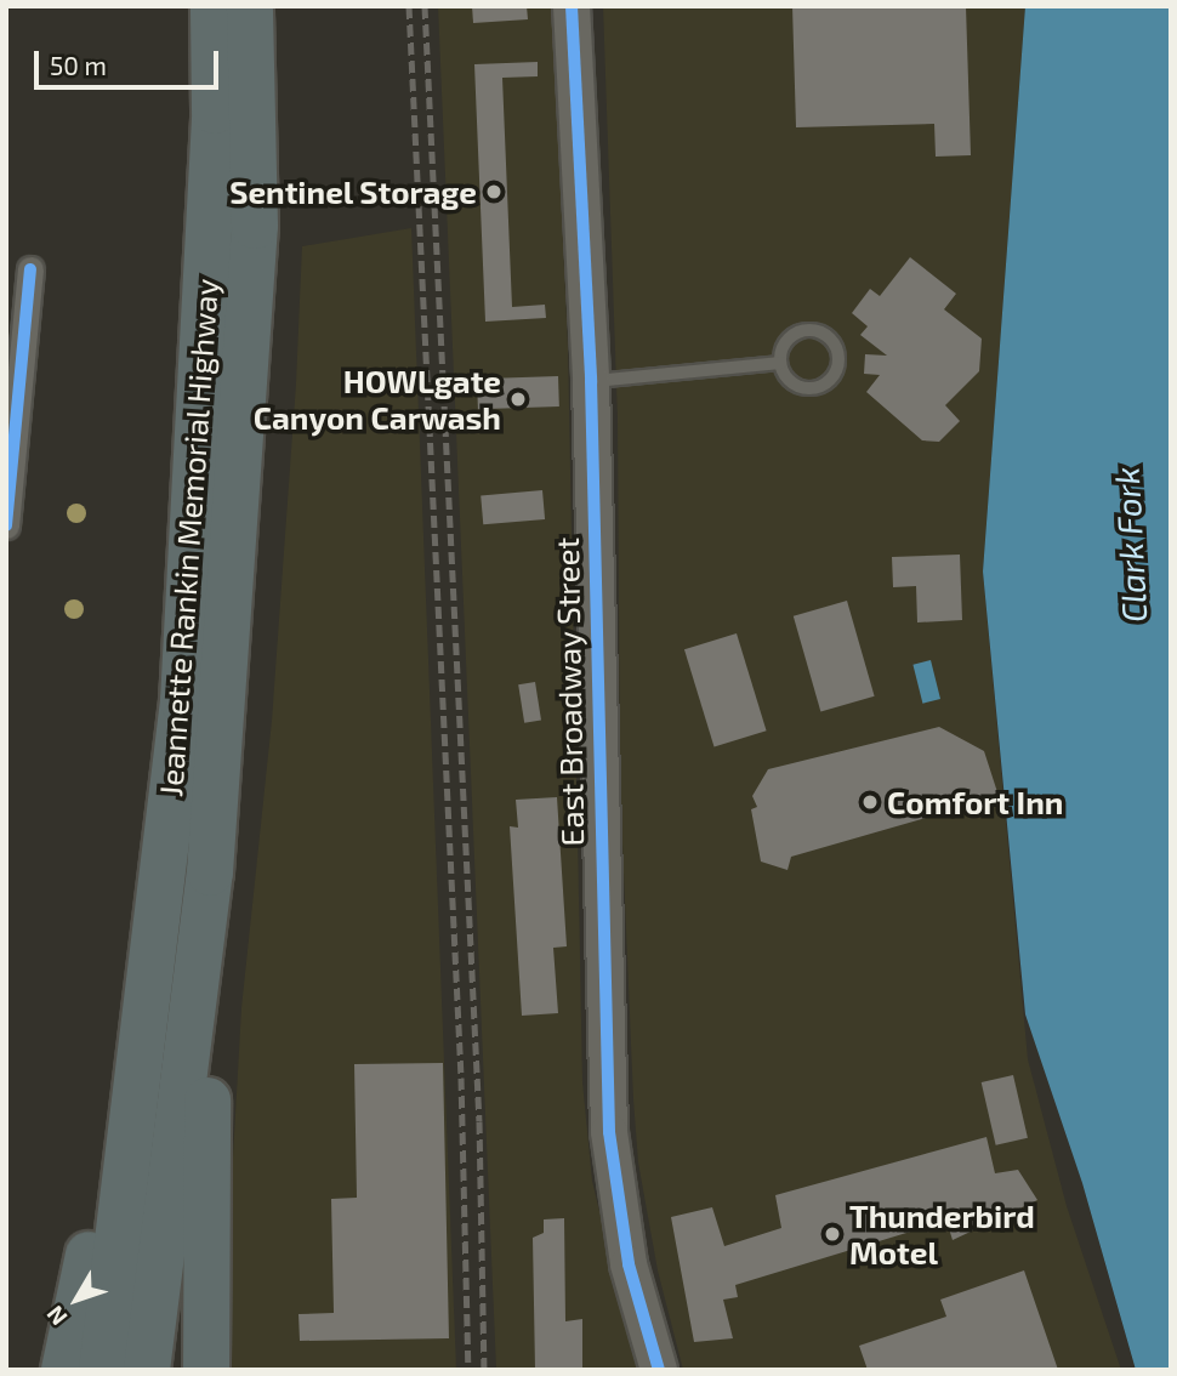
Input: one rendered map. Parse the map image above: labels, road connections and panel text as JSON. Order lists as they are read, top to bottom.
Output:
{
  "streets": {
    "highway": ["Jeannette Rankin Memorial Highway"],
    "main road": ["East Broadway Street"]
  },
  "water": ["Clark Fork"],
  "places": [
    "Sentinel Storage",
    "HOWLgate Canyon Carwash",
    "Comfort Inn",
    "Thunderbird Motel"
  ],
  "scale_bar": "50 m",
  "north": "bottom left"
}
